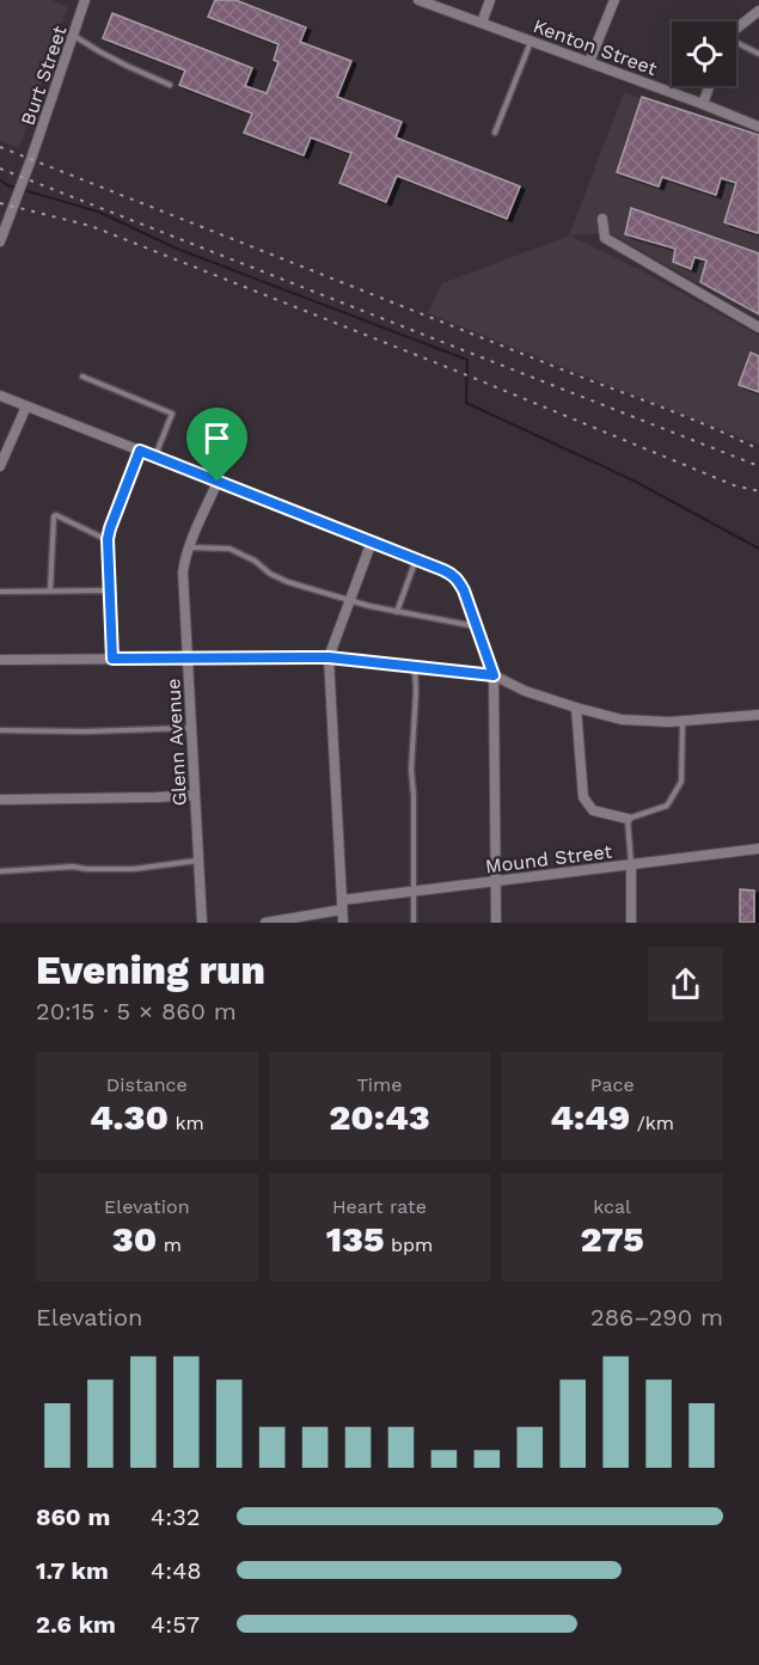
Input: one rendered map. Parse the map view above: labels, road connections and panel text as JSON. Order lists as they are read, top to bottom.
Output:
{
  "streets": {
    "street": [
      "Kenton Street",
      "Burt Street",
      "Glenn Avenue",
      "Mound Street"
    ]
  },
  "page": {
    "heading": ["Evening run", "20:15 · 5 × 860 m"],
    "stats": [
      ["Distance", "4.30 km"],
      ["Time", "20:43"],
      ["Pace", "4:49 /km"],
      ["Elevation", "30 m"],
      ["Heart rate", "135 bpm"],
      ["kcal", "275"]
    ],
    "chart": ["Elevation", "286–290 m"],
    "list": [
      {
        "name": "860 m",
        "note": "4:32"
      },
      {
        "name": "1.7 km",
        "note": "4:48"
      },
      {
        "name": "2.6 km",
        "note": "4:57"
      }
    ]
  }
}
